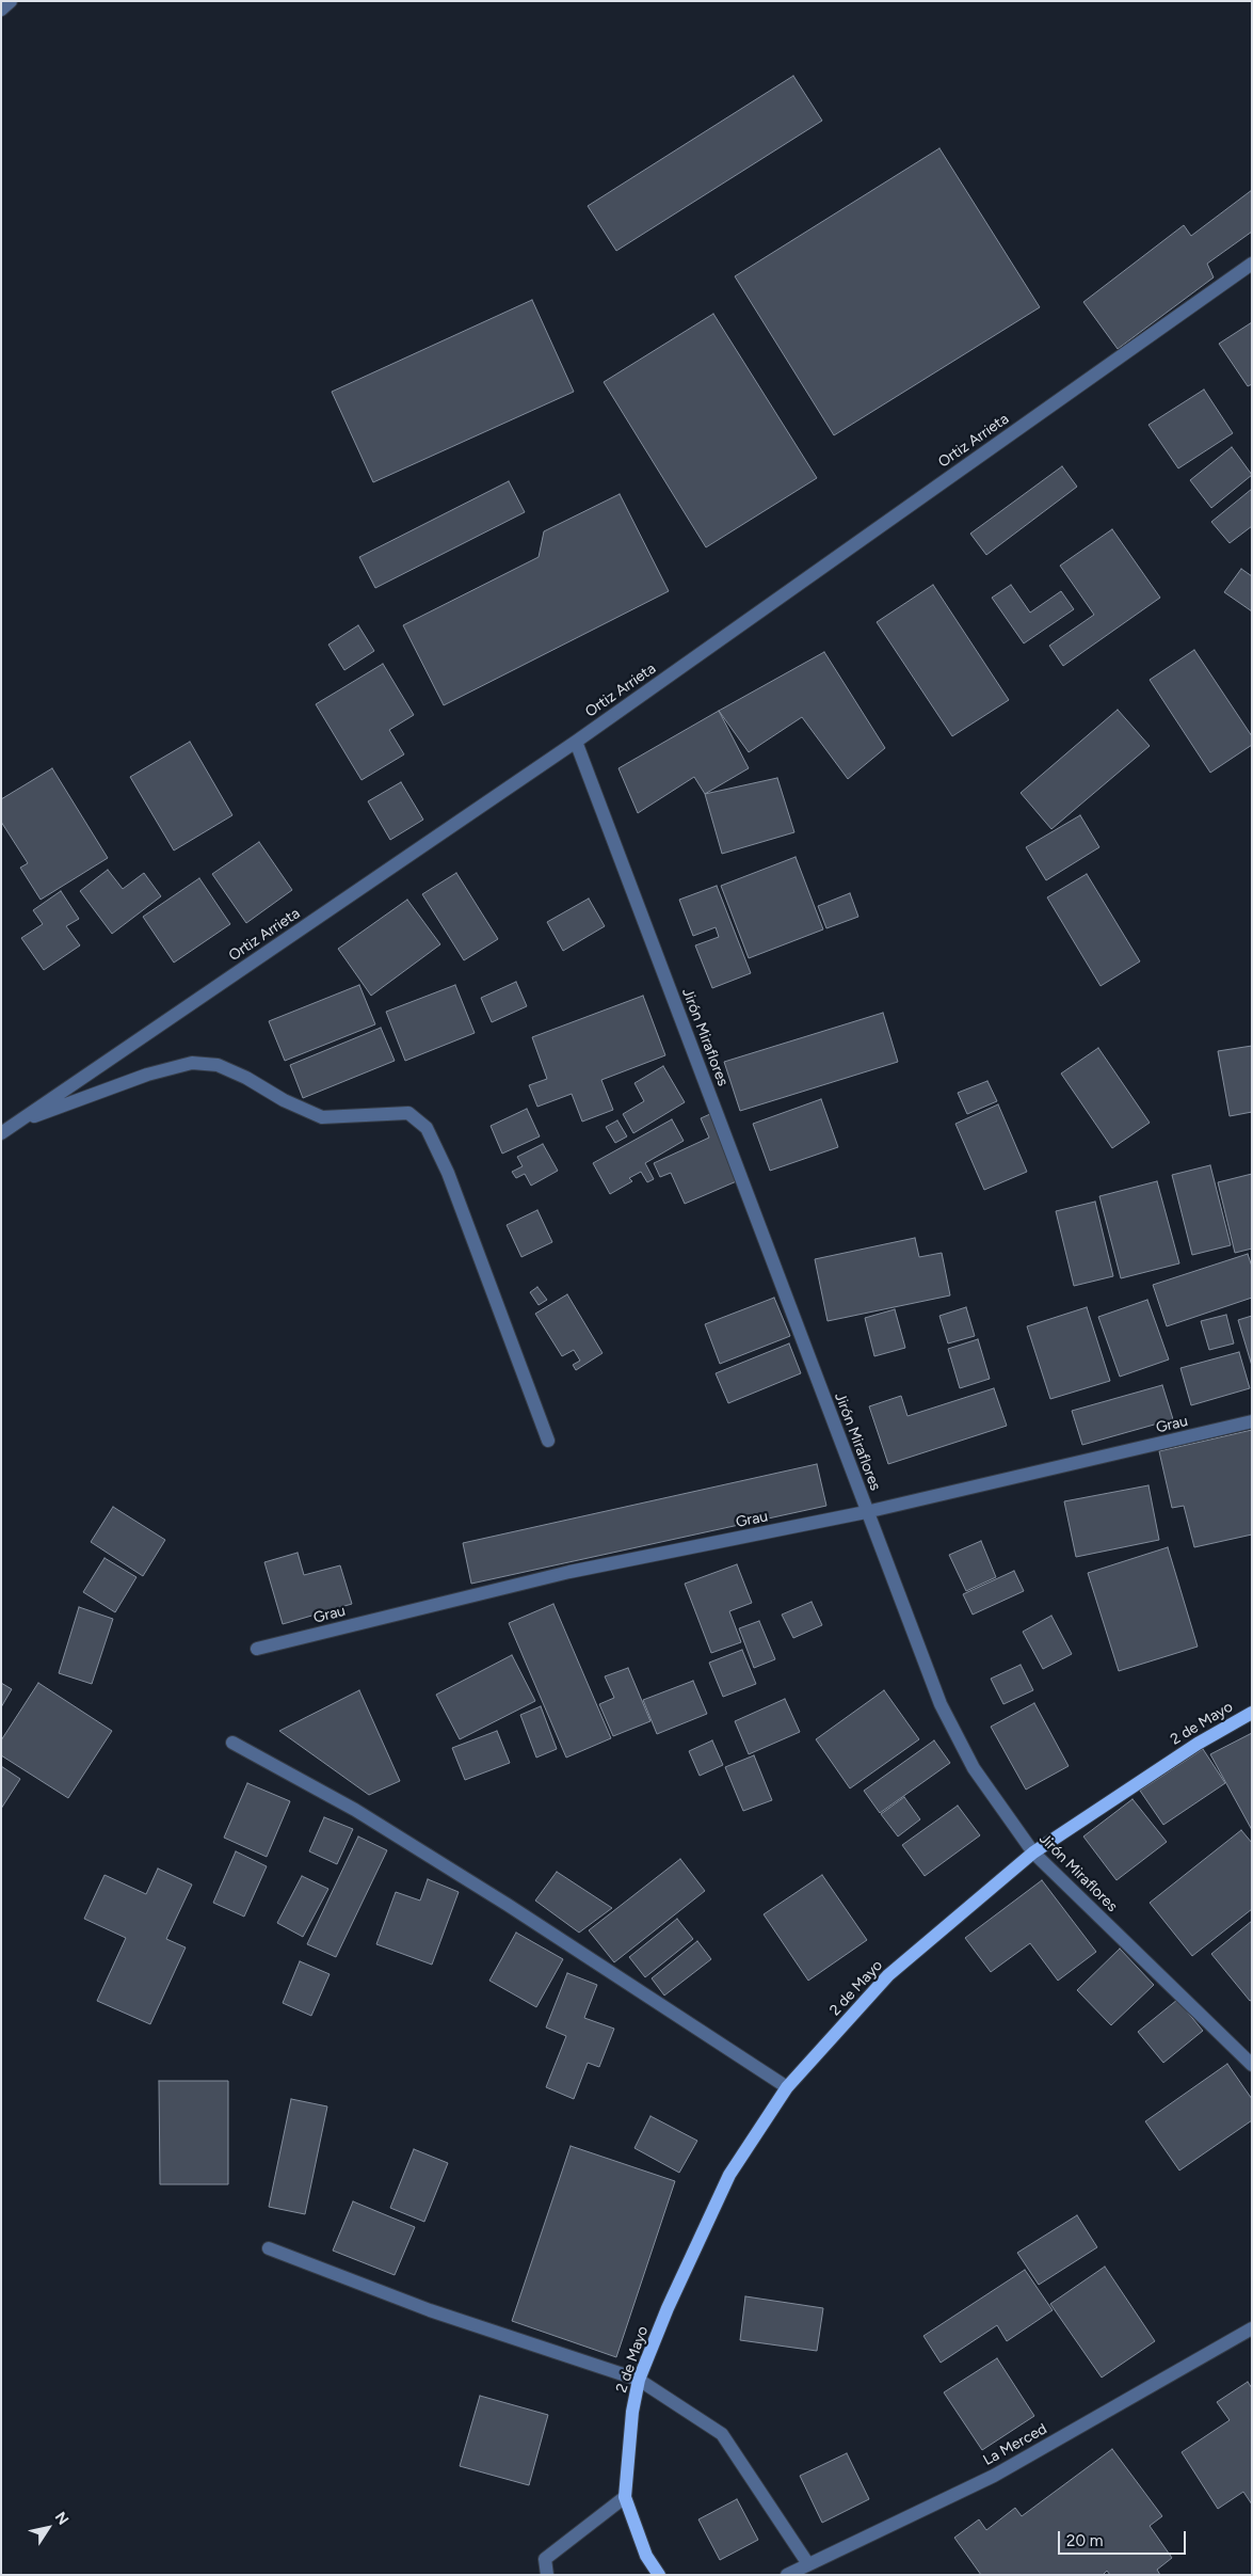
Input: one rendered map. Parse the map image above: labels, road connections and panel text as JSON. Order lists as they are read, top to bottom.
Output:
{
  "streets": {
    "main road": ["2 de Mayo"],
    "street": [
      "Ortiz Arrieta",
      "Jirón Miraflores",
      "Grau",
      "La Merced"
    ]
  },
  "crossings": [
    ["Ortiz Arrieta", "Jirón Miraflores"],
    ["Jirón Miraflores", "Grau"],
    ["Jirón Miraflores", "2 de Mayo"]
  ],
  "scale_bar": "20 m",
  "north": "top right"
}
